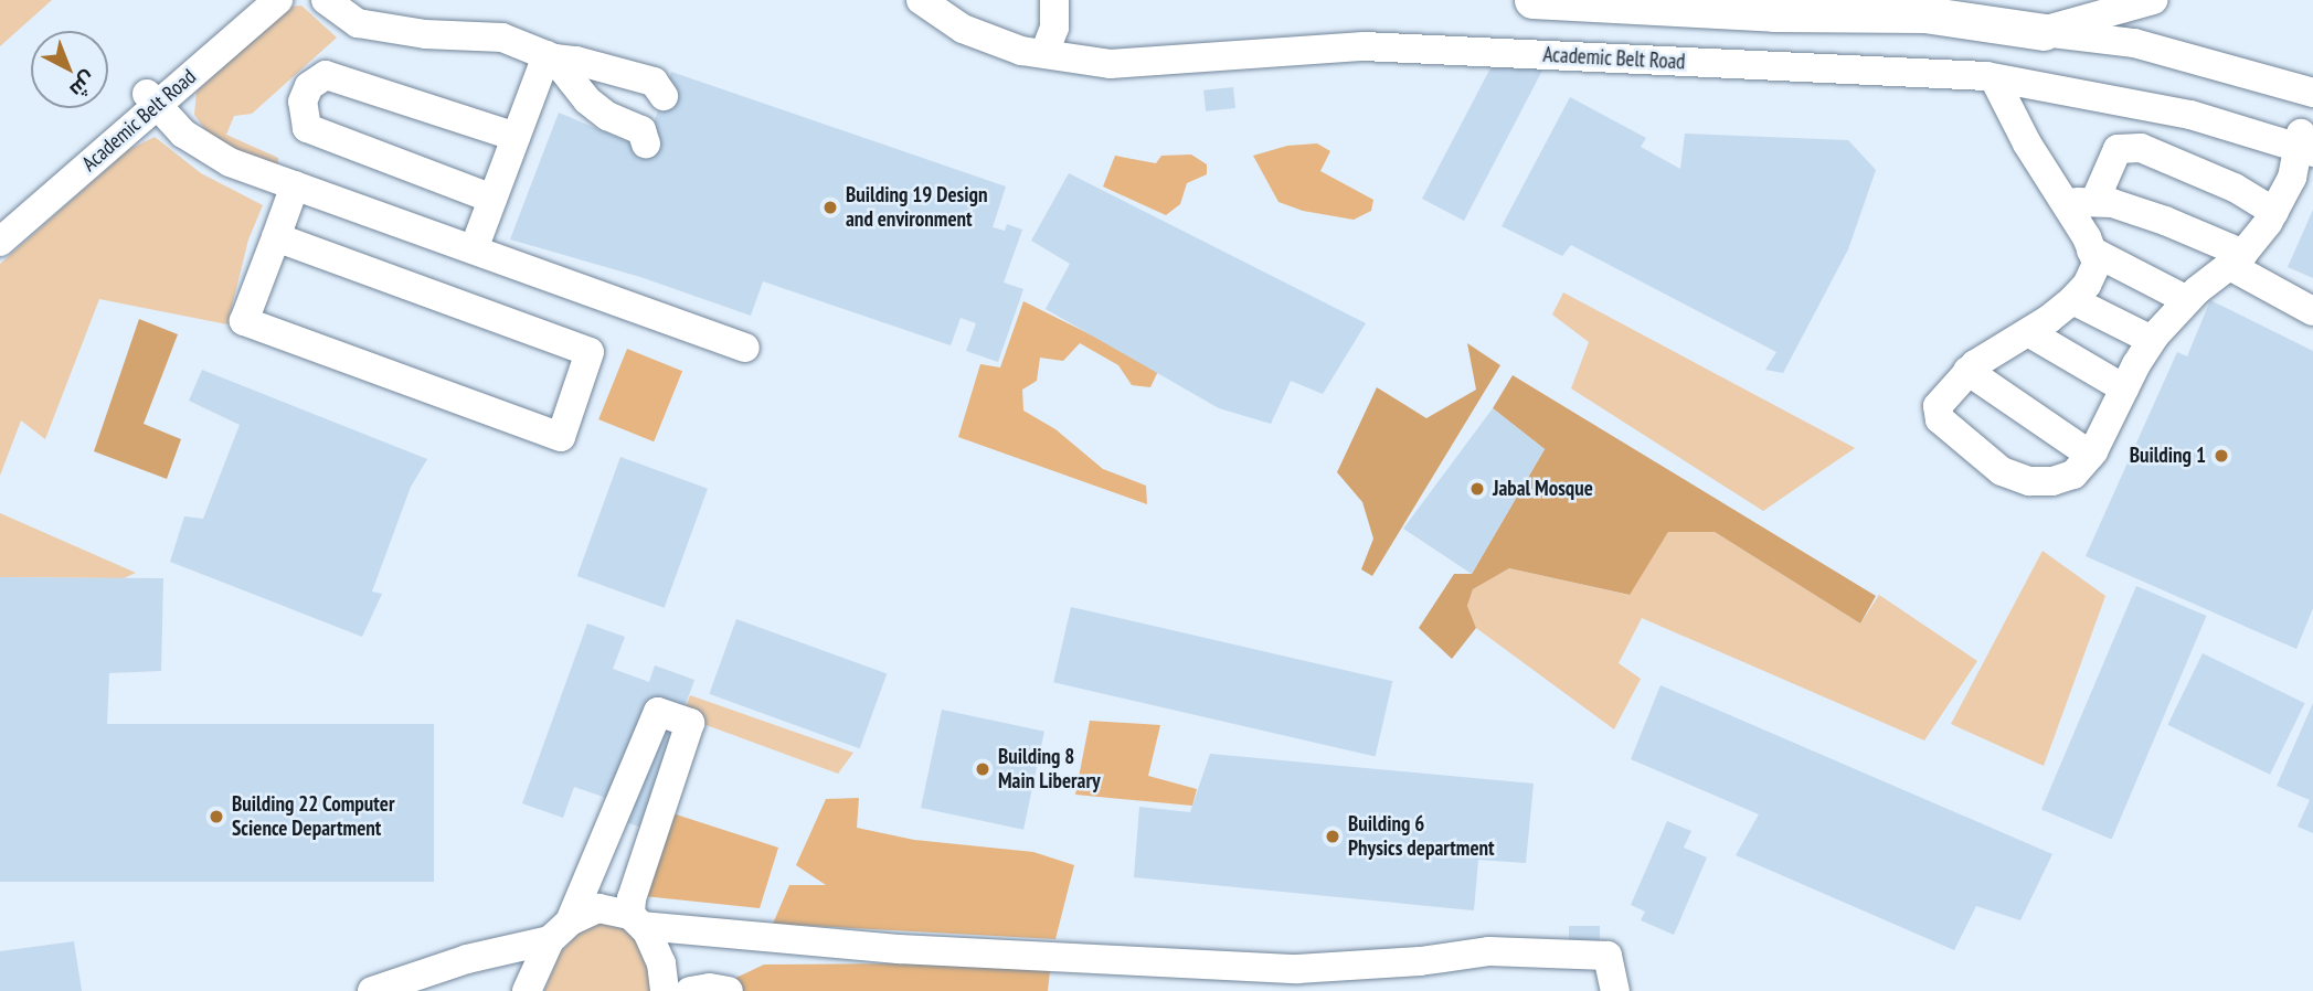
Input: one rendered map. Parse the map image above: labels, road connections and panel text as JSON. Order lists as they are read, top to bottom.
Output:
{
  "streets": {
    "street": ["Academic Belt Road"]
  },
  "places": [
    "Building 19 Design and environment",
    "Building 1",
    "Jabal Mosque",
    "Building 8 Main Liberary",
    "Building 22 Computer Science Department",
    "Building 6 Physics department"
  ],
  "north": "bottom right"
}
